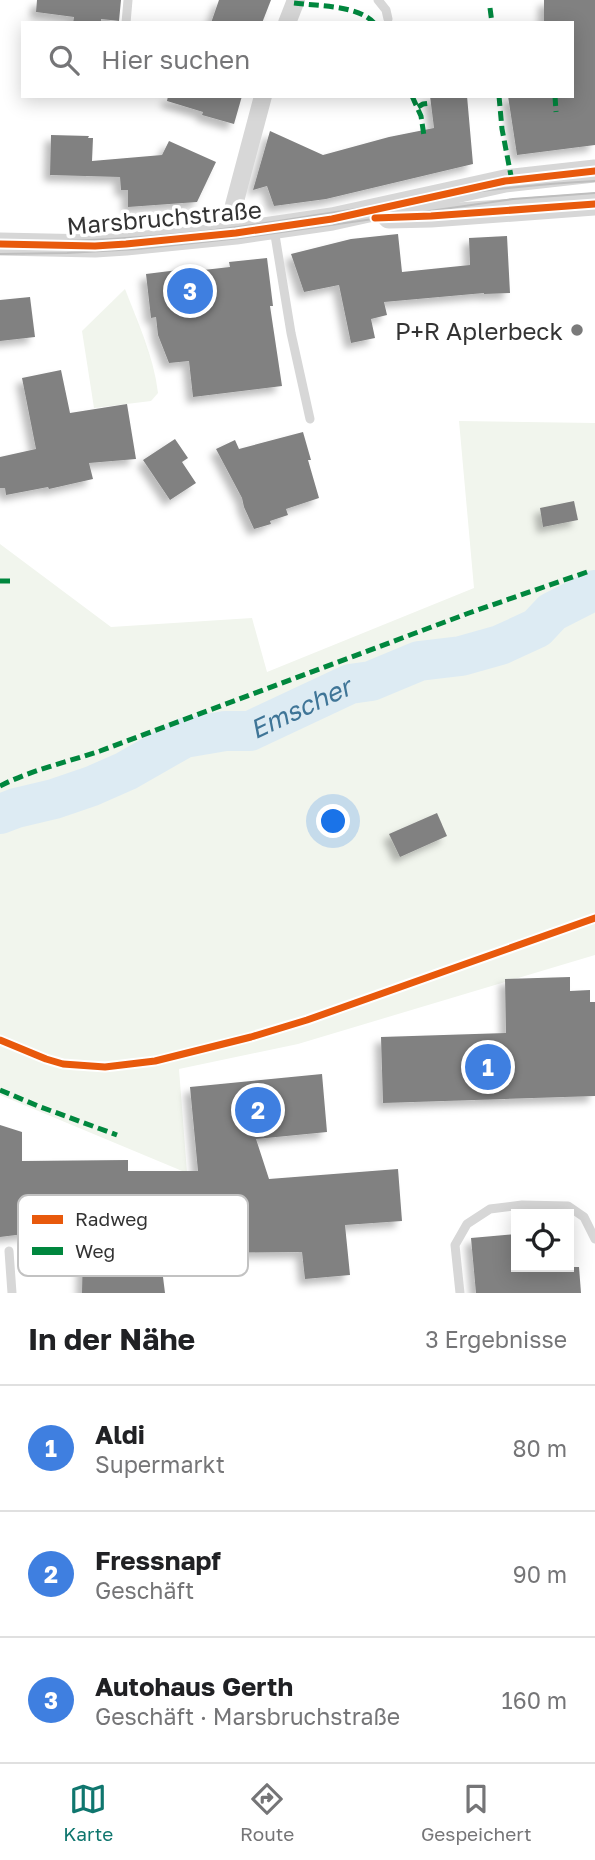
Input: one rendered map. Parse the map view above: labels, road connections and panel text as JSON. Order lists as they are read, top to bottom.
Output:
{
  "streets": {
    "street": ["Marsbruchstraße"]
  },
  "water": ["Emscher"],
  "places": ["P+R Aplerbeck"],
  "legend": ["Radweg", "Weg"],
  "page": {
    "search": "Hier suchen",
    "pins": ["3", "1", "2"],
    "heading": ["In der Nähe", "3 Ergebnisse"],
    "list": [
      {
        "mark": "1",
        "name": "Aldi",
        "note": "Supermarkt",
        "value": "80 m"
      },
      {
        "mark": "2",
        "name": "Fressnapf",
        "note": "Geschäft",
        "value": "90 m"
      },
      {
        "mark": "3",
        "name": "Autohaus Gerth",
        "note": "Geschäft · Marsbruchstraße",
        "value": "160 m"
      }
    ],
    "nav": ["Karte", "Route", "Gespeichert"]
  }
}
